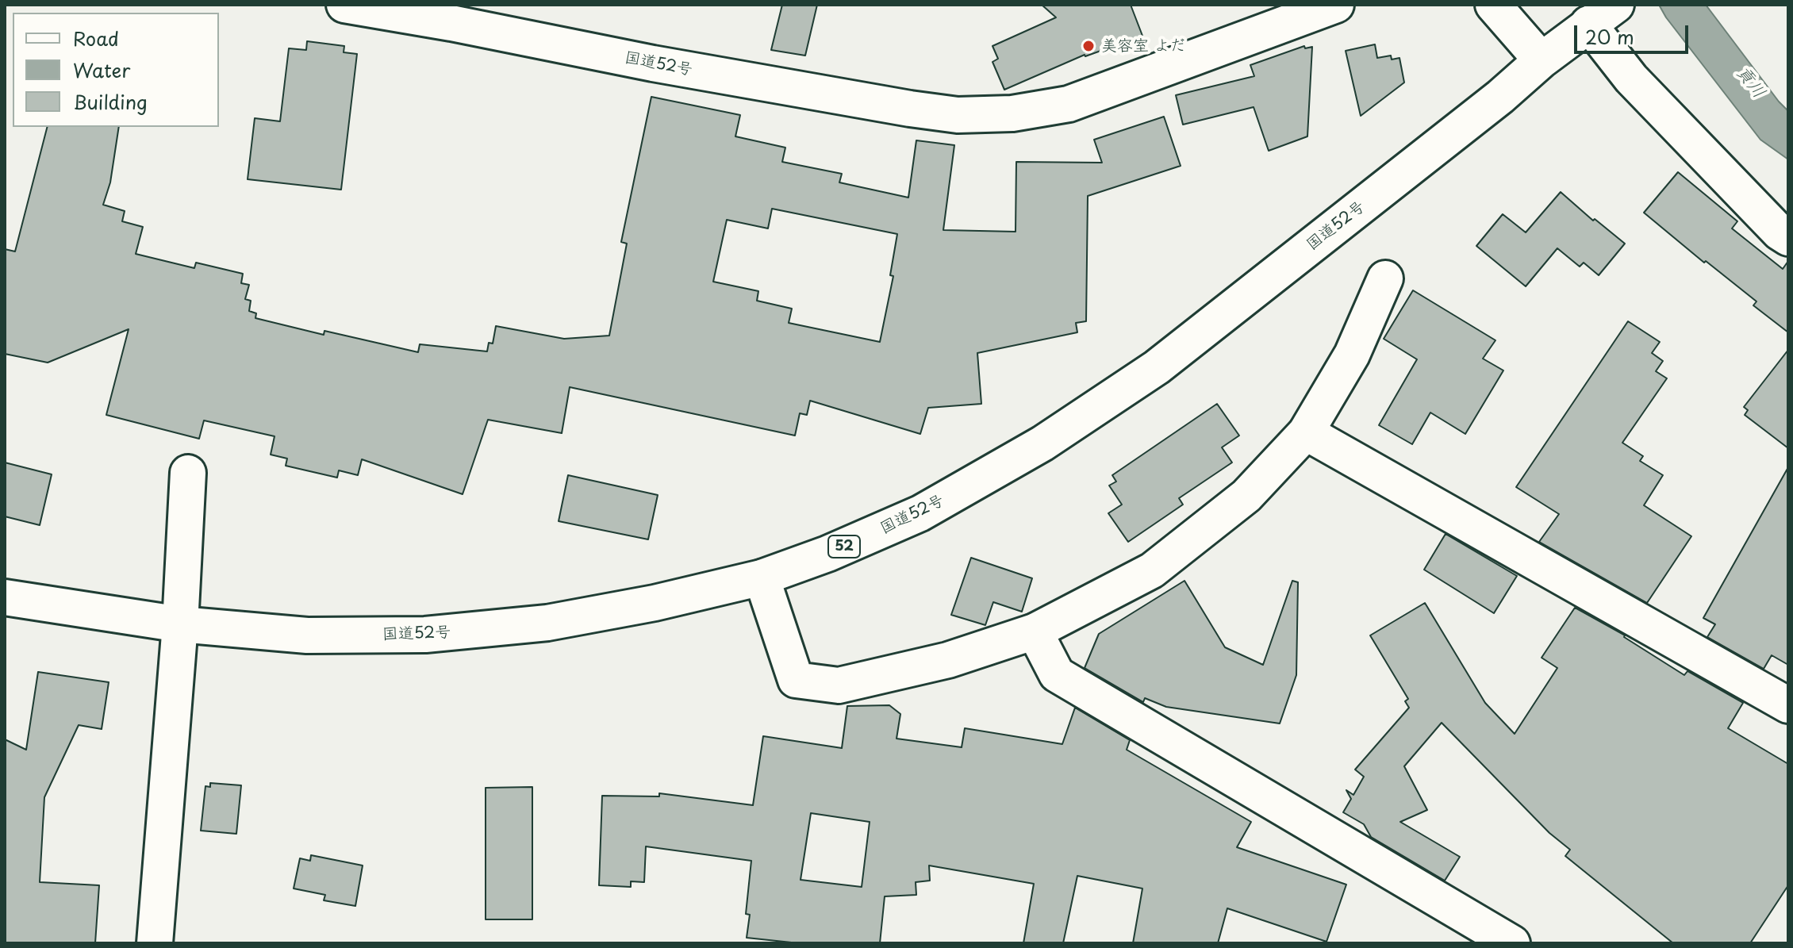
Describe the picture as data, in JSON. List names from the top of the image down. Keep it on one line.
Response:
{"streets":{"main road":["国道52号","52"]},"crossings":[["国道52号","52"]],"water":["貢川"],"places":["美容室 よだ"],"legend":["Road","Water","Building"],"scale_bar":"20 m"}
